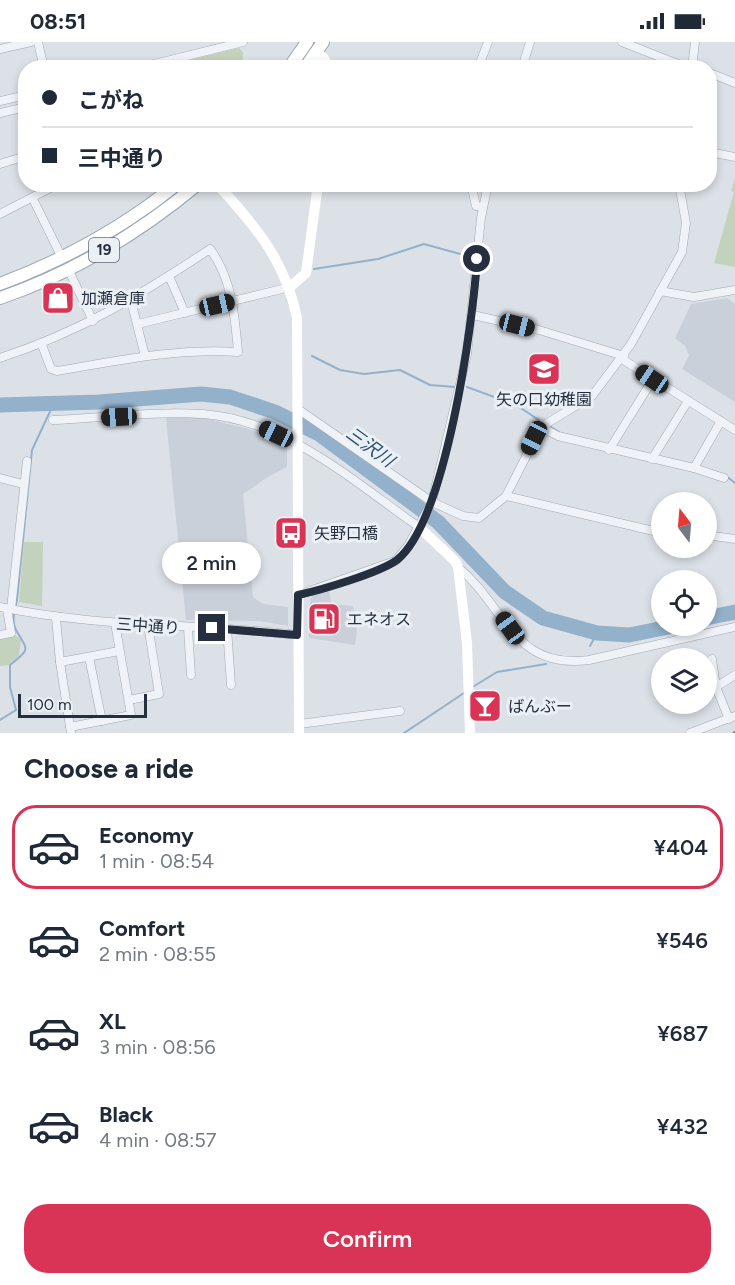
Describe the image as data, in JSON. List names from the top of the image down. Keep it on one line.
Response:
{"streets":{"main road":["19"],"street":["三中通り"]},"water":["三沢川"],"places":{"shop":["加瀬倉庫"],"school or university":["矢の口幼稚園"],"bus stop":["矢野口橋"],"fuel station":["エネオス"],"bar":["ばんぶー"]},"scale_bar":"100 m","north":"top","page":{"status":"08:51","banner":["こがね","三中通り"],"bubble":"2 min","scale":"100 m","heading":"Choose a ride","list":[{"name":"Economy","note":"1 min · 08:54","value":"¥404"},{"name":"Comfort","note":"2 min · 08:55","value":"¥546"},{"name":"XL","note":"3 min · 08:56","value":"¥687"},{"name":"Black","note":"4 min · 08:57","value":"¥432"}],"buttons":"Confirm"}}
